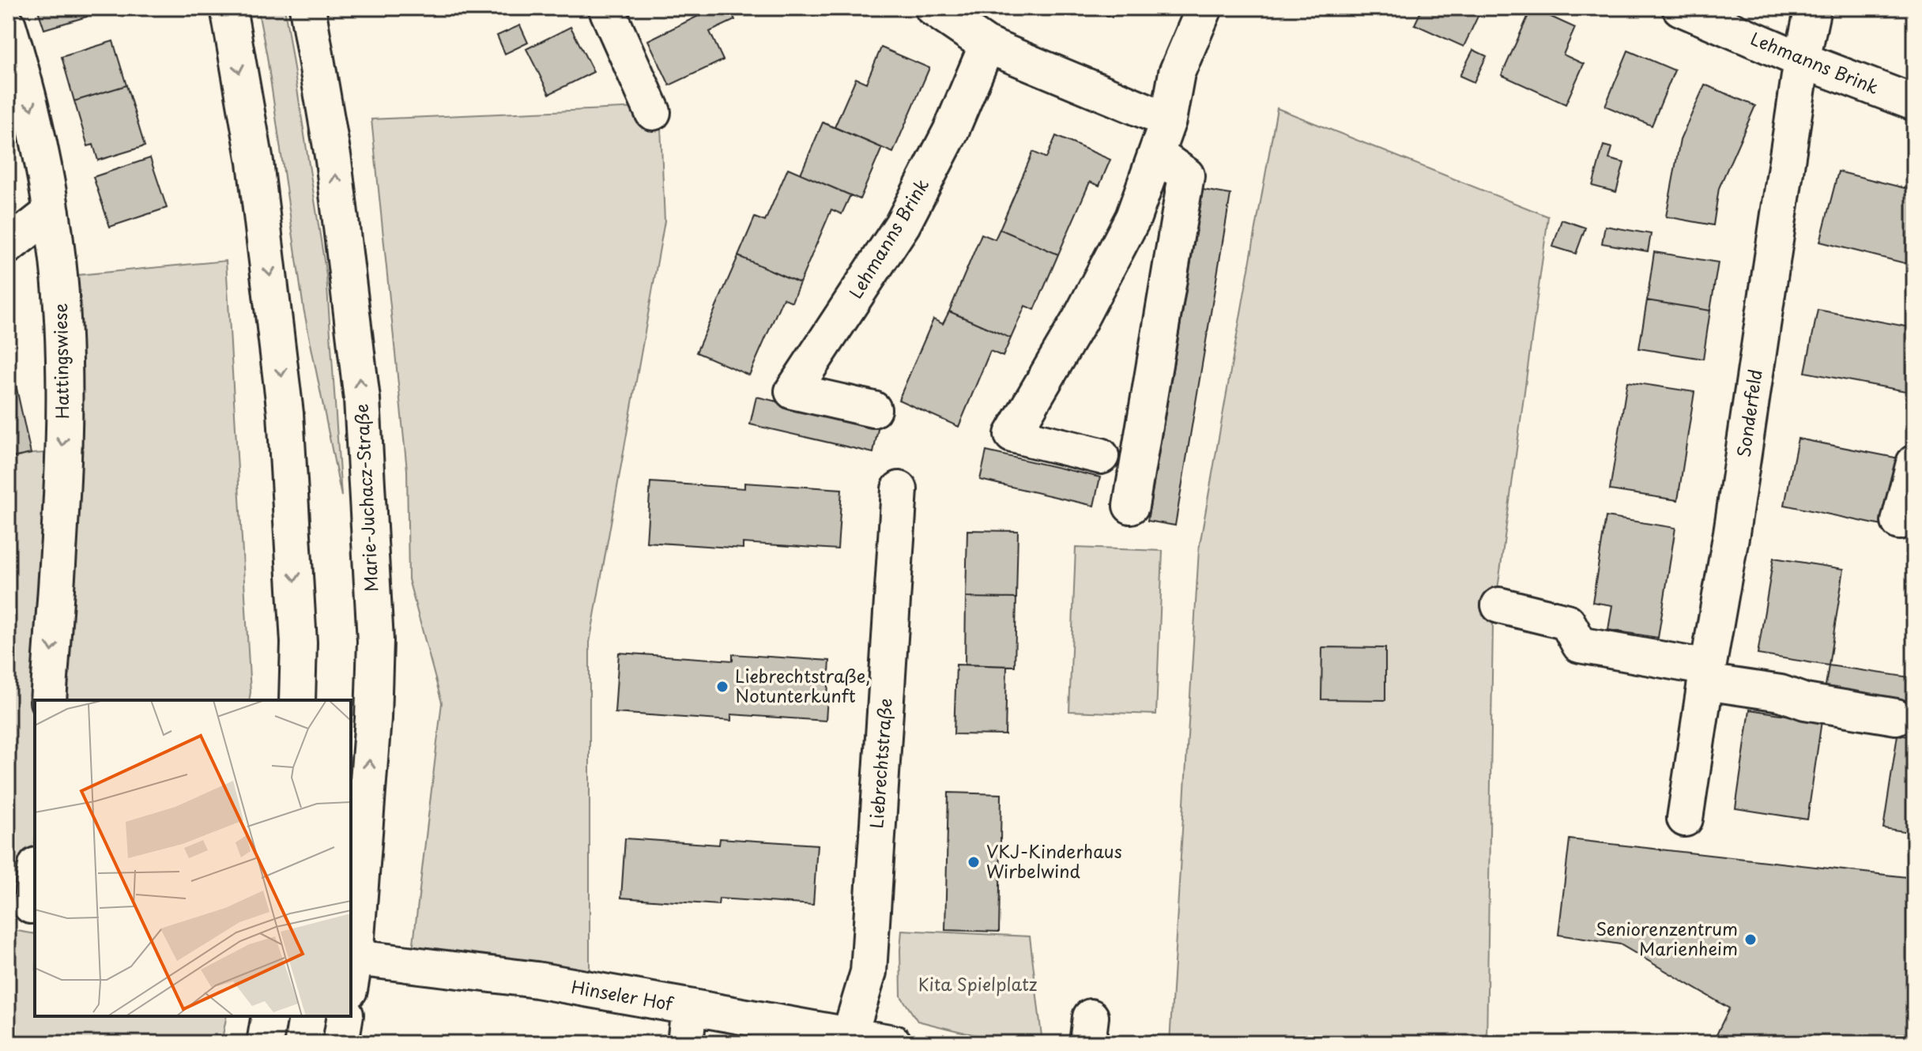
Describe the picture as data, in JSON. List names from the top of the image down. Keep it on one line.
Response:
{"streets":{"street":["Lehmanns Brink","Hattingswiese","Sonderfeld","Marie-Juchacz-Straße","Liebrechtstraße","Hinseler Hof"]},"crossings":[["Lehmanns Brink","Sonderfeld"],["Marie-Juchacz-Straße","Hinseler Hof"],["Liebrechtstraße","Hinseler Hof"]],"parks":["Kita Spielplatz"],"places":["Liebrechtstraße, Notunterkunft","VKJ-Kinderhaus Wirbelwind","Seniorenzentrum Marienheim"]}
